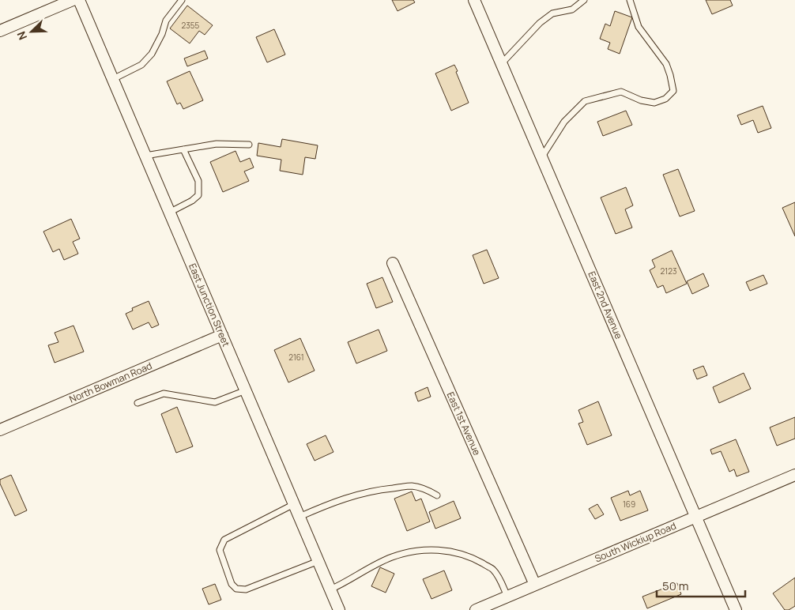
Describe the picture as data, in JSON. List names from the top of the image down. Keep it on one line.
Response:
{"streets":{"street":["East Junction Street","East 2nd Avenue","North Bowman Road","East 1st Avenue","South Wickiup Road"]},"crossings":[["East Junction Street","North Bowman Road"],["East 2nd Avenue","South Wickiup Road"],["East 1st Avenue","South Wickiup Road"]],"house_numbers":["2355","2123","2161","169"],"scale_bar":"50 m","north":"bottom left"}
